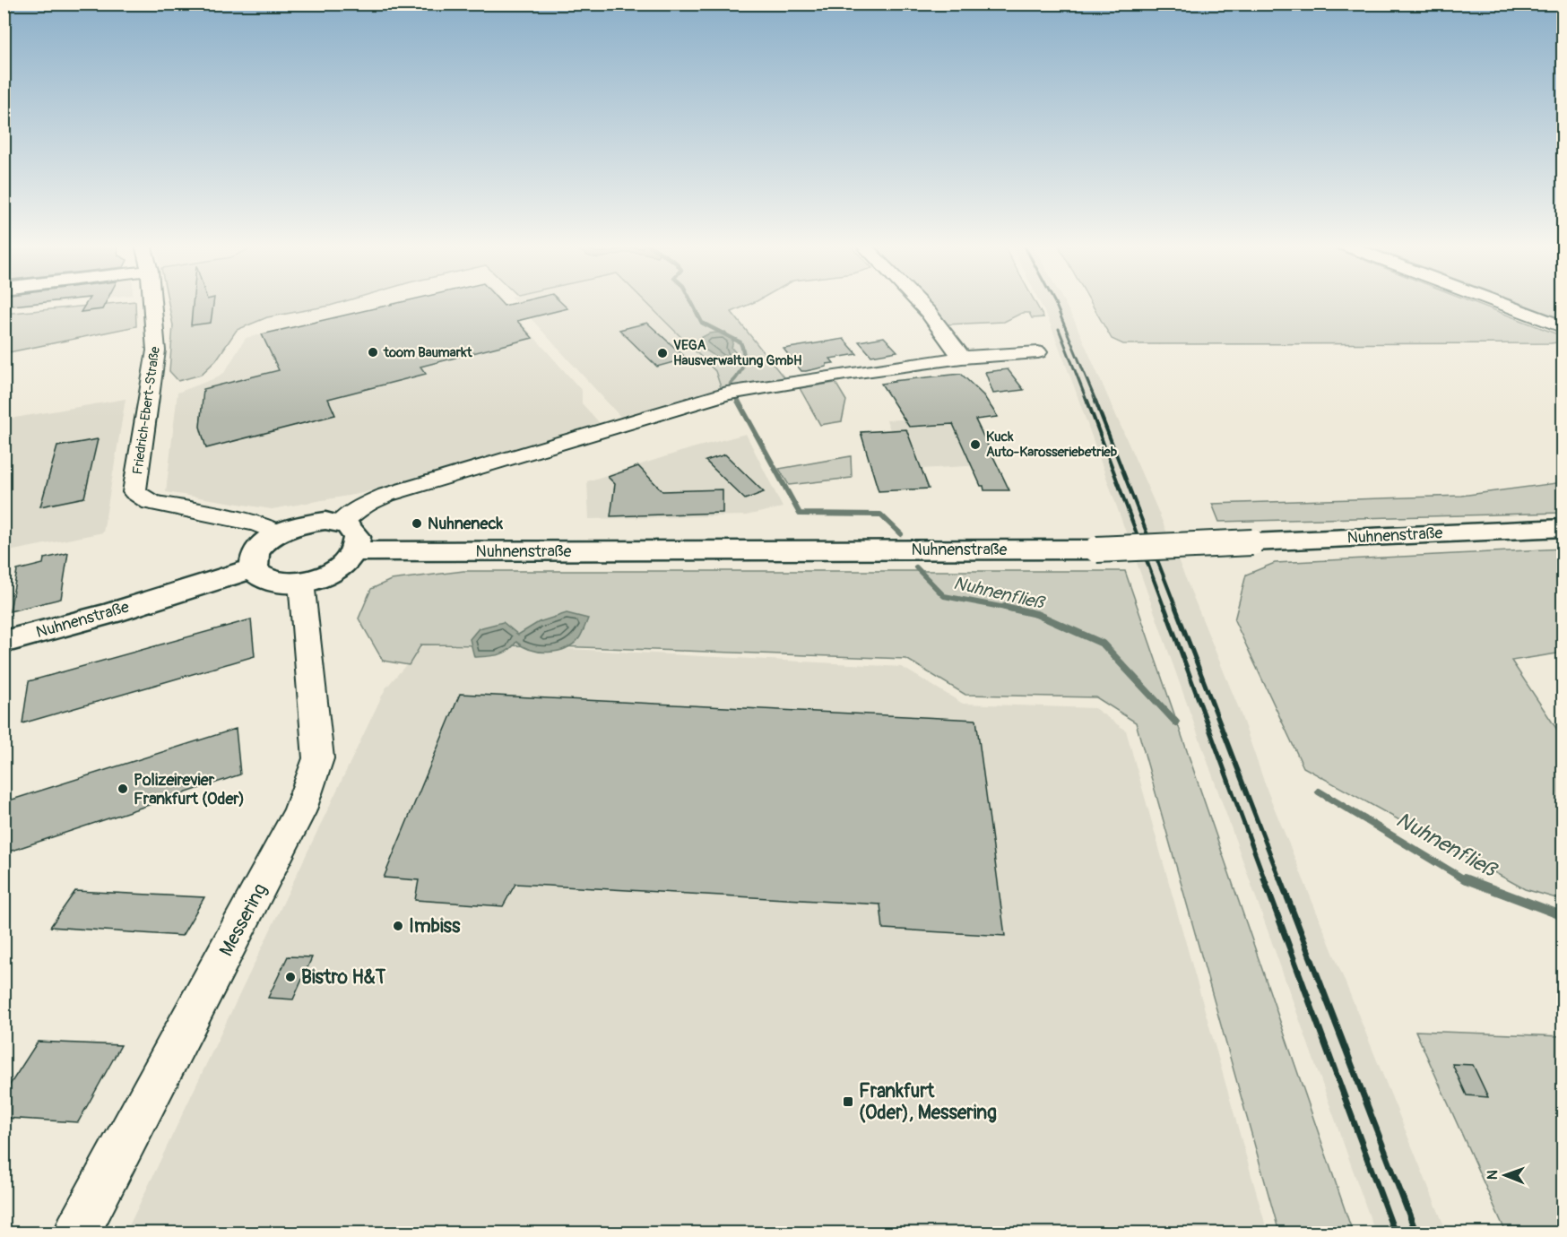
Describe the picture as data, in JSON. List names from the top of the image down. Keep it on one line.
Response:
{"streets":{"main road":["Nuhnenstraße"],"street":["Friedrich-Ebert-Straße","Messering"]},"water":["Nuhnenfließ"],"places":{"other":["toom Baumarkt","VEGA Hausverwaltung GmbH","Kuck Auto-Karosseriebetrieb","Nuhneneck","Polizeirevier Frankfurt (Oder)","Imbiss","Bistro H&T"],"transit":["Frankfurt (Oder), Messering"]},"north":"left"}
